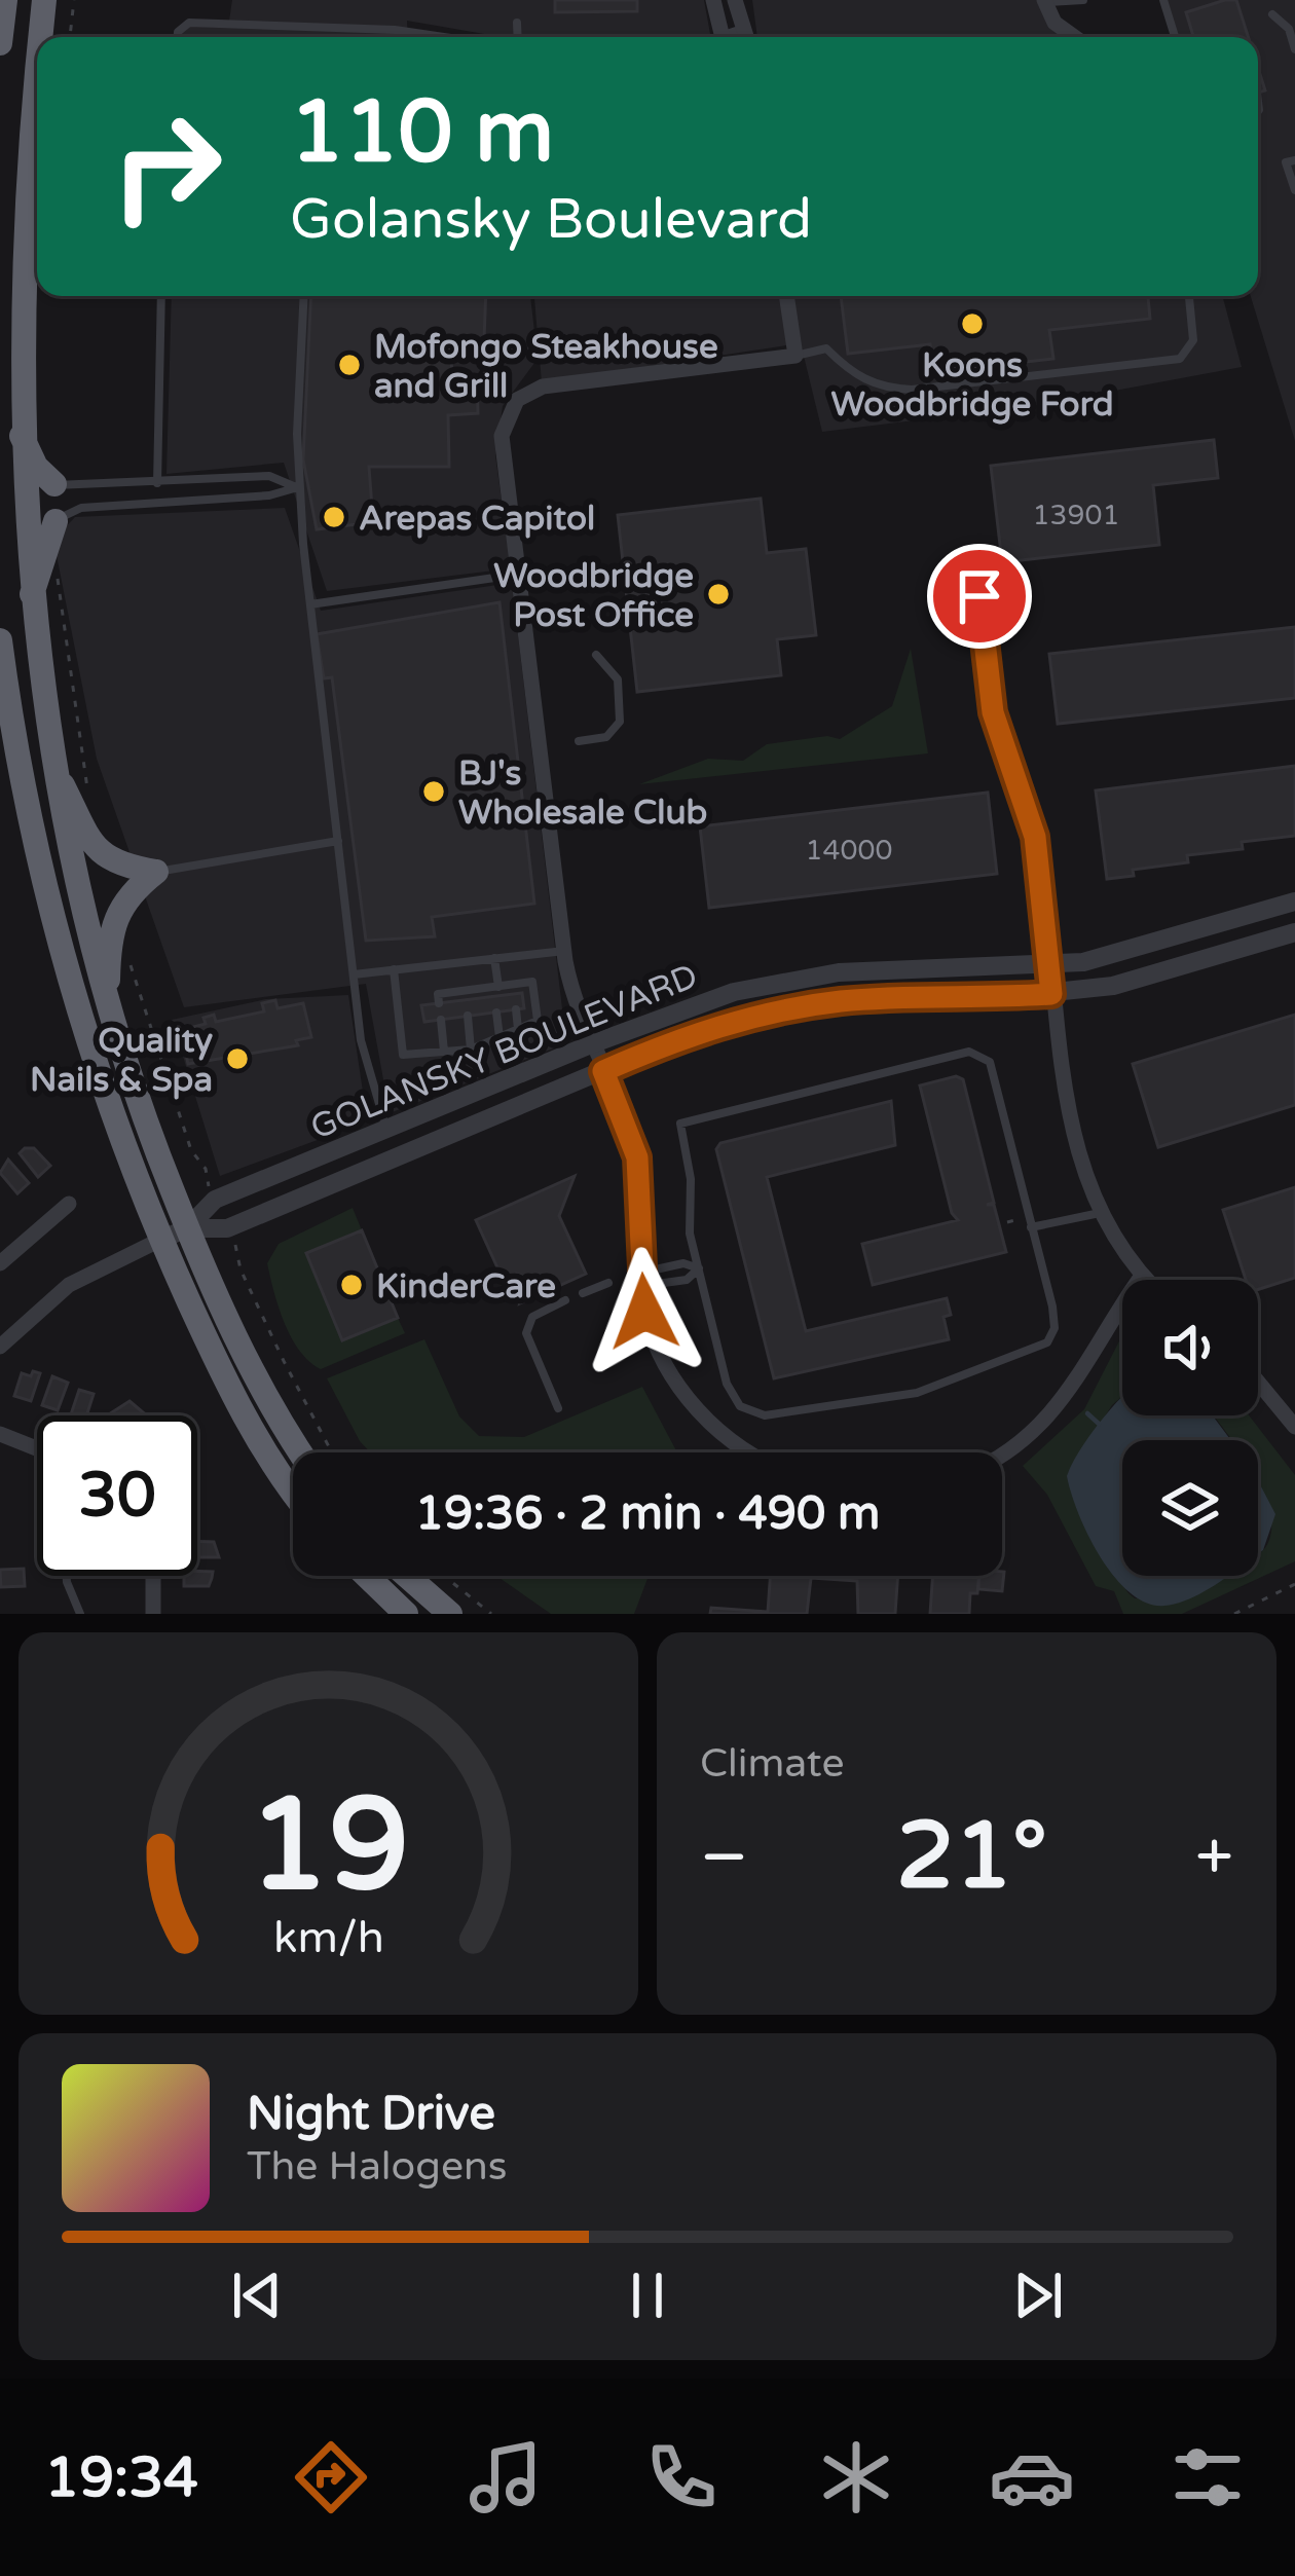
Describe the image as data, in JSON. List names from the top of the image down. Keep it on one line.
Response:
{"streets":{"street":["GOLANSKY BOULEVARD"]},"places":["Koons Woodbridge Ford","Mofongo Steakhouse and Grill","Arepas Capitol","Woodbridge Post Office","BJ's Wholesale Club","Quality Nails & Spa","KinderCare"],"house_numbers":["13901","14000"],"page":{"turn":["110 m","Golansky Boulevard"],"limit":"30","trip":"19:36 · 2 min · 490 m","tile":"Climate","heat":["−","21°","+"],"song":["Night Drive","The Halogens"],"tabs":"19:34","gauge":["19","km/h"]}}
